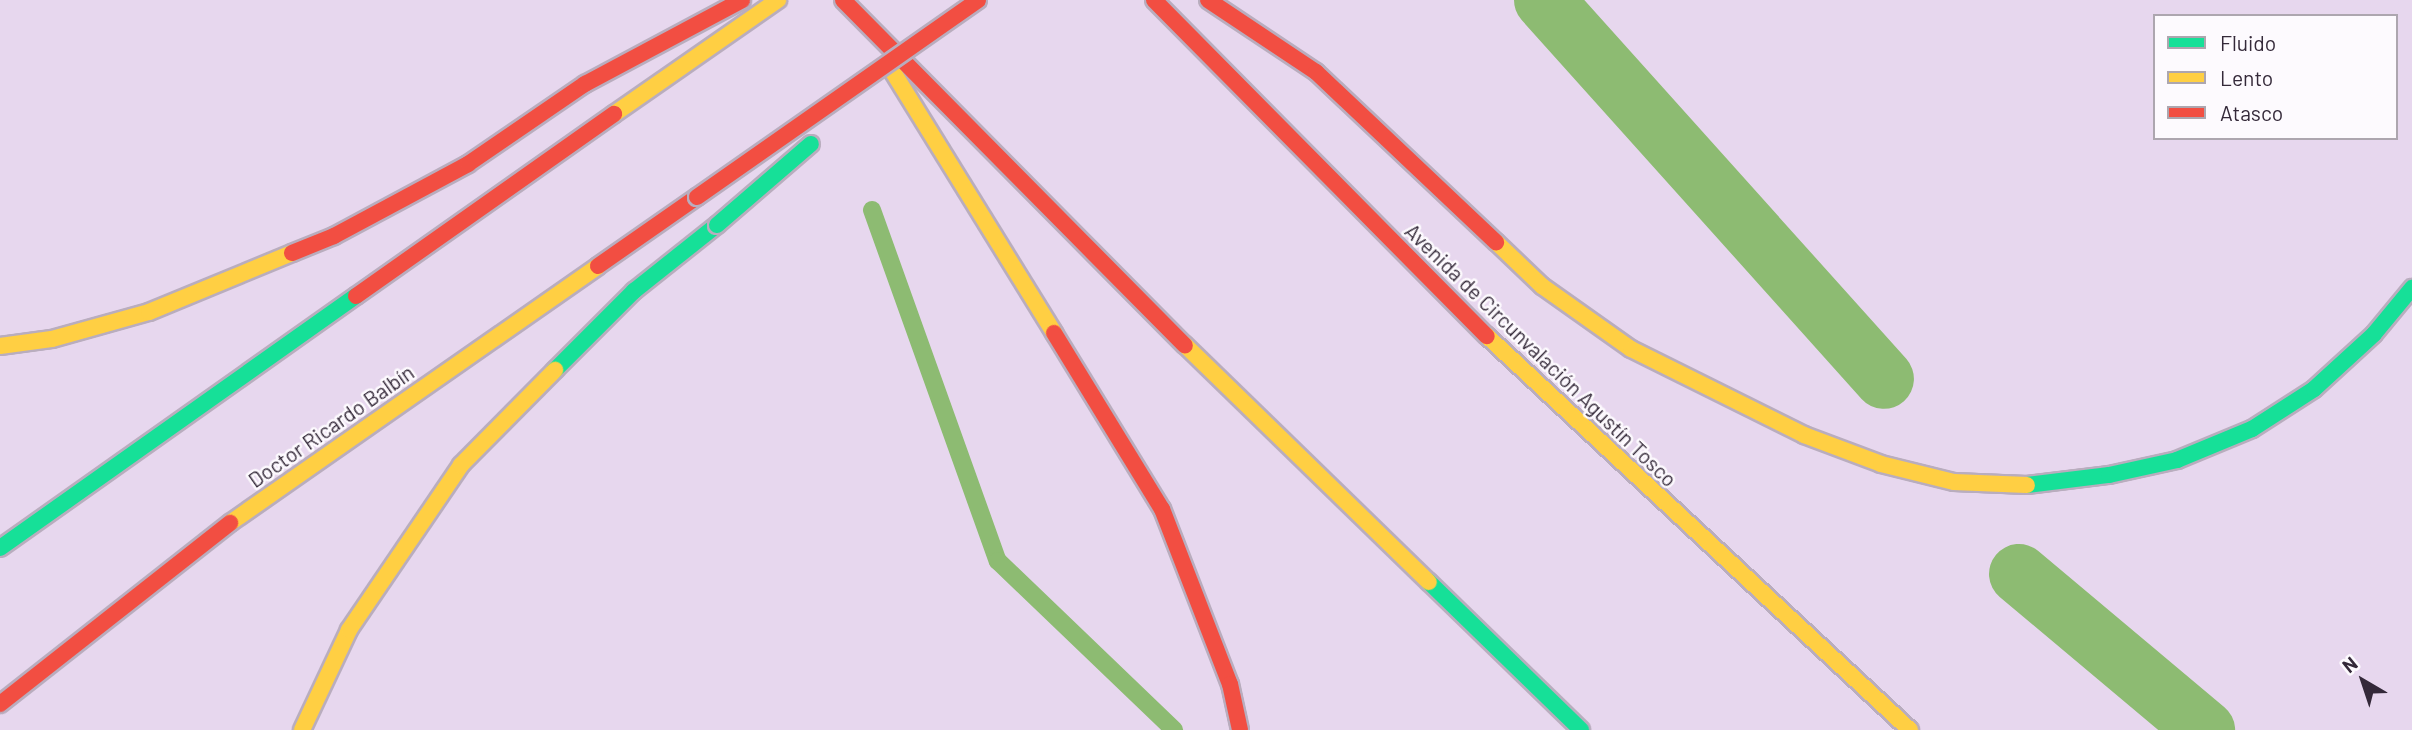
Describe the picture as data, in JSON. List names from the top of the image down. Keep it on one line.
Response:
{"streets":{"main road":["Avenida de Circunvalación Agustín Tosco","Doctor Ricardo Balbín"]},"legend":["Fluido","Lento","Atasco"],"north":"top left"}
